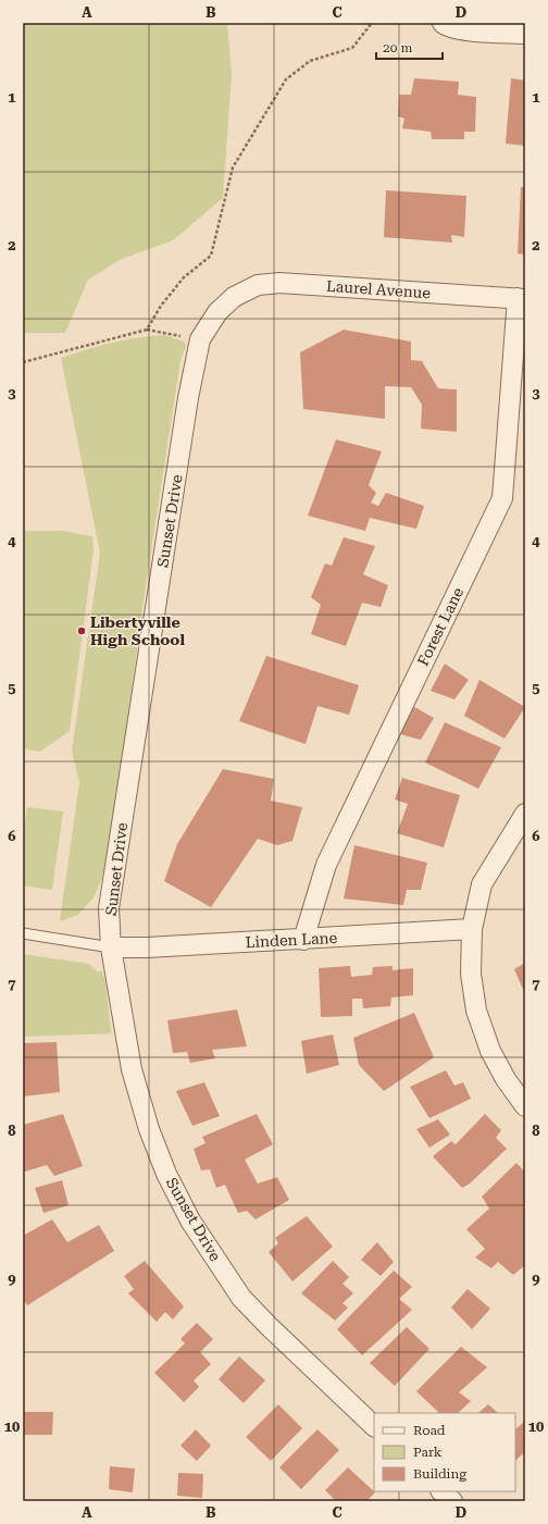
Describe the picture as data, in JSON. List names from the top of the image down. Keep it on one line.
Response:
{"streets":{"street":["Laurel Avenue","Sunset Drive","Forest Lane","Linden Lane"]},"crossings":[["Laurel Avenue","Sunset Drive"],["Laurel Avenue","Forest Lane"],["Sunset Drive","Linden Lane"],["Forest Lane","Linden Lane"]],"places":["Libertyville High School"],"legend":["Road","Park","Building"],"scale_bar":"20 m","grid":{"columns":["A","B","C","D"],"rows":["1","2","3","4","5","6","7","8","9","10"]}}
